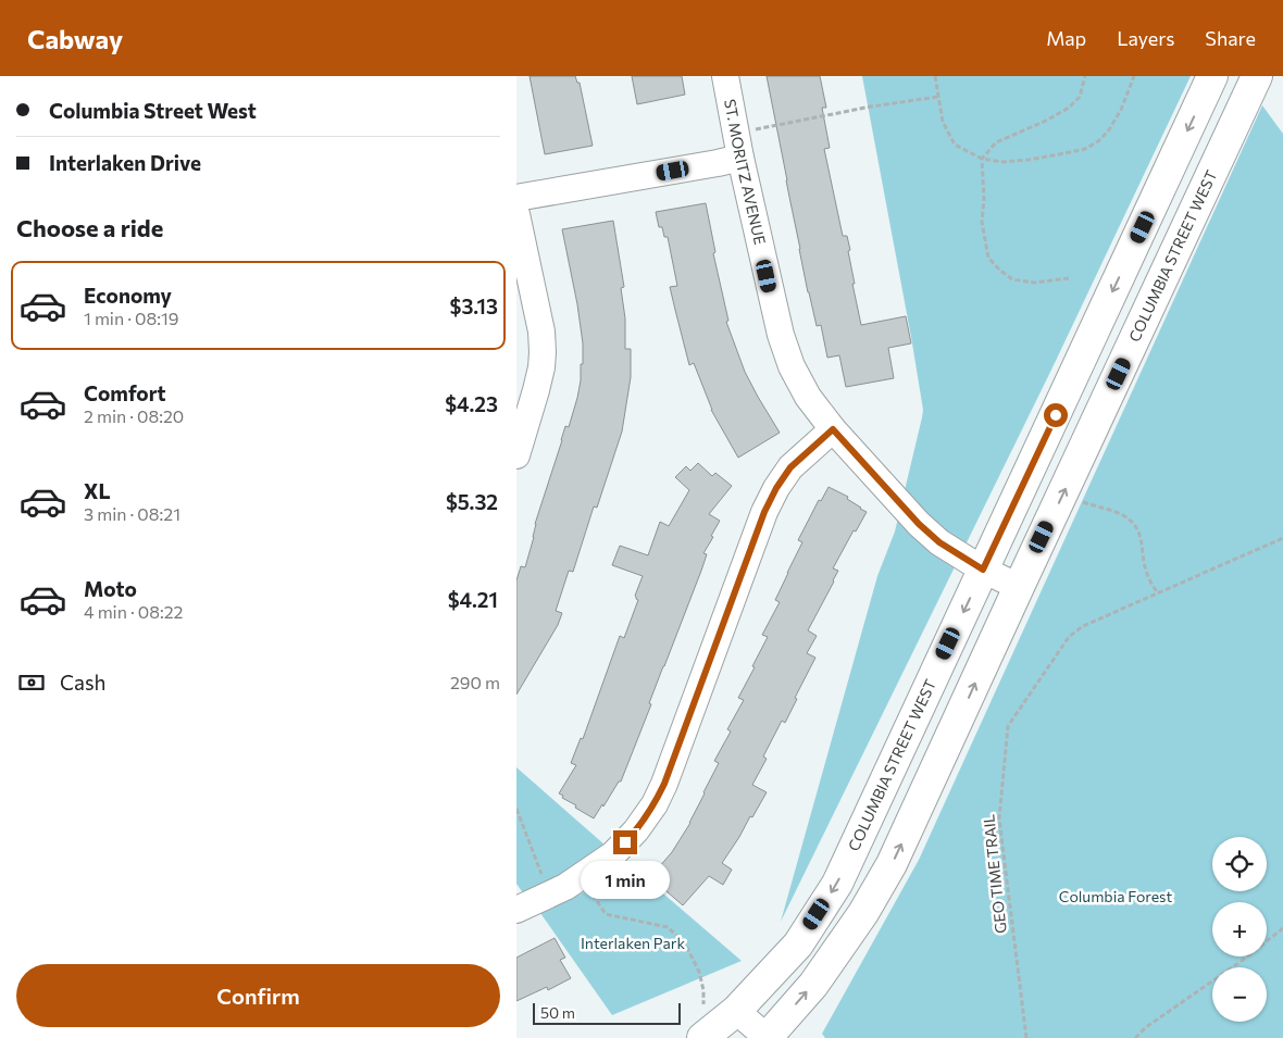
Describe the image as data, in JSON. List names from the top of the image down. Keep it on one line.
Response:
{"streets":{"main road":["COLUMBIA STREET WEST"],"street":["ST. MORITZ AVENUE"],"path":["GEO TIME TRAIL"]},"crossings":[["ST. MORITZ AVENUE","COLUMBIA STREET WEST"]],"parks":["Columbia Forest","Interlaken Park"],"scale_bar":"50 m","page":{"header":"Cabway","nav":["Map","Layers","Share"],"banner":["Columbia Street West","Interlaken Drive"],"heading":"Choose a ride","list":[{"name":"Economy","note":"1 min · 08:19","value":"$3.13"},{"name":"Comfort","note":"2 min · 08:20","value":"$4.23"},{"name":"XL","note":"3 min · 08:21","value":"$5.32"},{"name":"Moto","note":"4 min · 08:22","value":"$4.21"}],"pay":["Cash","290 m"],"map_buttons":["+","−"],"bubble":"1 min","buttons":"Confirm","scale":"50 m"}}
